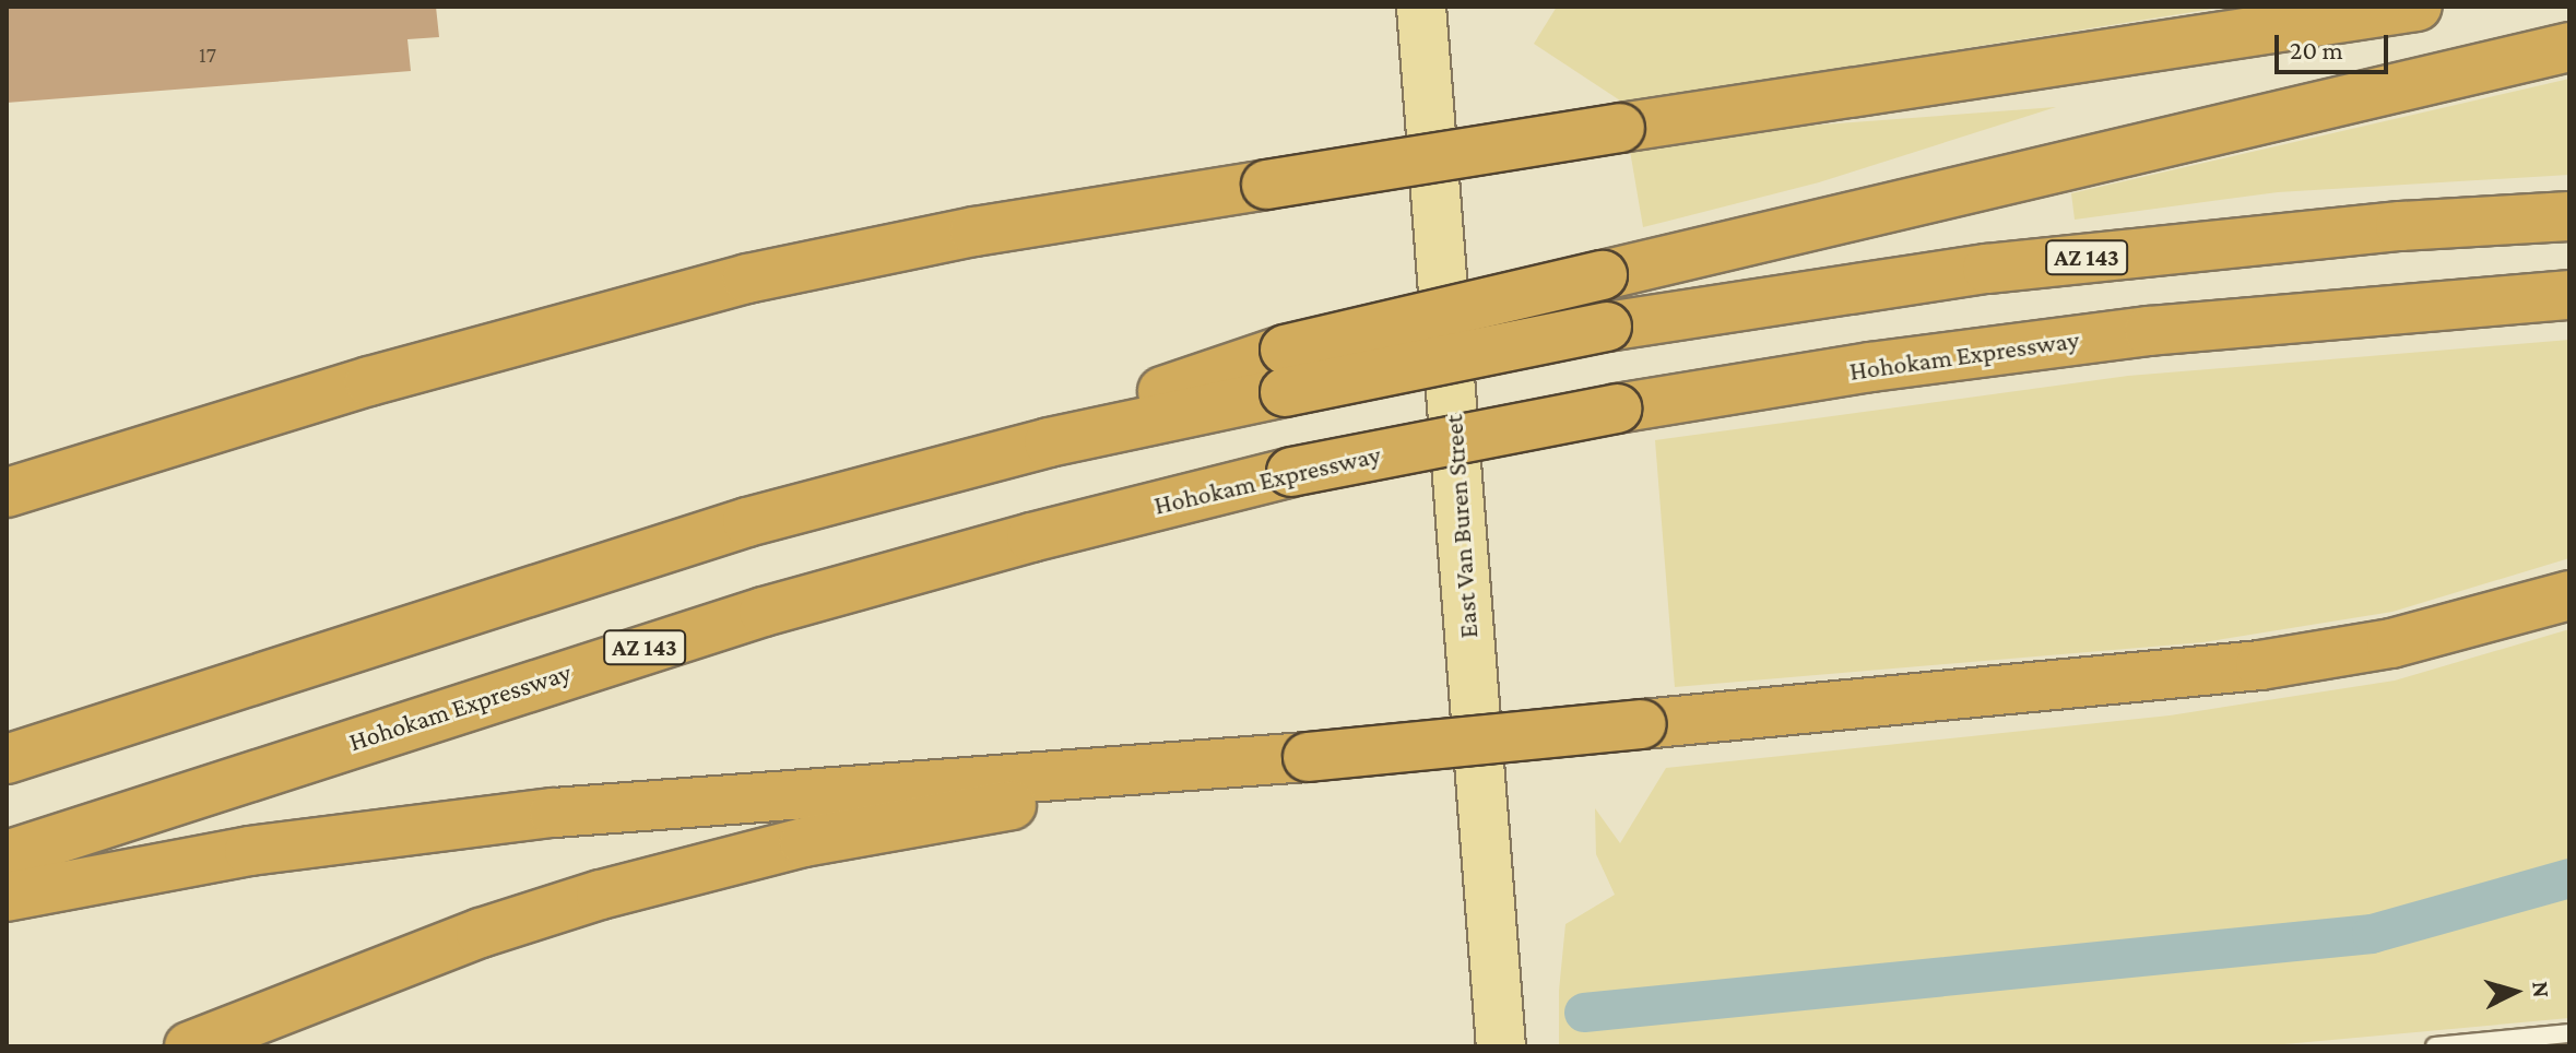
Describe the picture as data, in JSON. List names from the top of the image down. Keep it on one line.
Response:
{"streets":{"highway":["AZ 143","Hohokam Expressway"],"main road":["East Van Buren Street"]},"house_numbers":["17"],"scale_bar":"20 m","north":"right"}
